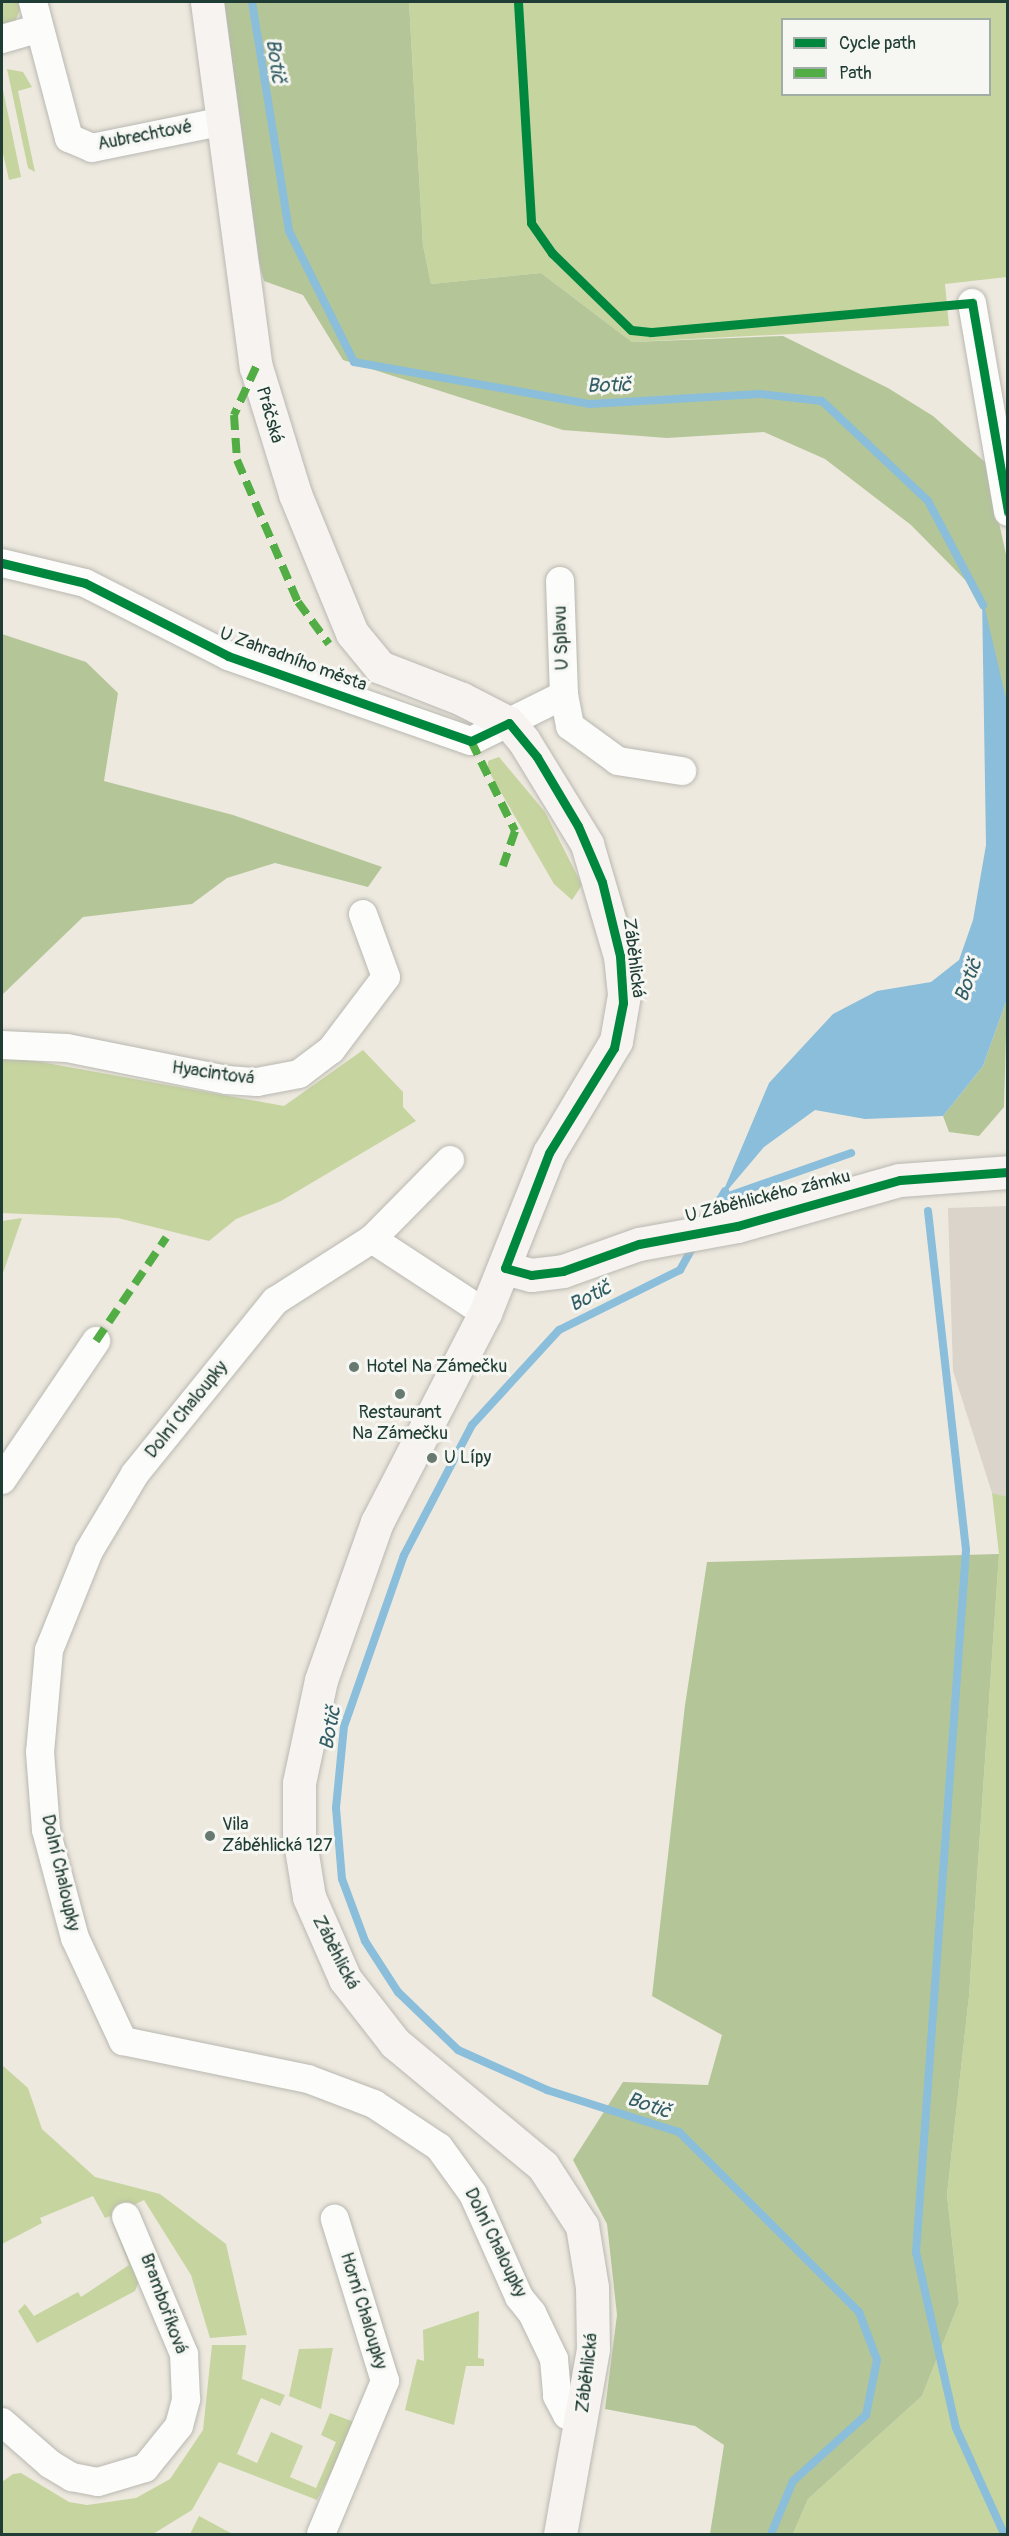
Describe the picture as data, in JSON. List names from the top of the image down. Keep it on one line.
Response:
{"streets":{"street":["Aubrechtové","Práčská","U Splavu","U Zahradního města","Záběhlická","Hyacintová","U Záběhlického zámku","Dolní Chaloupky","Bramboříková","Horní Chaloupky"]},"crossings":[["Aubrechtové","Práčská"],["Práčská","U Splavu"],["Práčská","U Zahradního města"],["Práčská","Záběhlická"],["U Splavu","U Zahradního města"],["U Splavu","Záběhlická"],["U Zahradního města","Záběhlická"],["Záběhlická","U Záběhlického zámku"],["Záběhlická","Dolní Chaloupky"]],"water":["Botič"],"places":["Hotel Na Zámečku","Restaurant Na Zámečku","U Lípy","Vila Záběhlická 127"],"legend":["Cycle path","Path"]}
